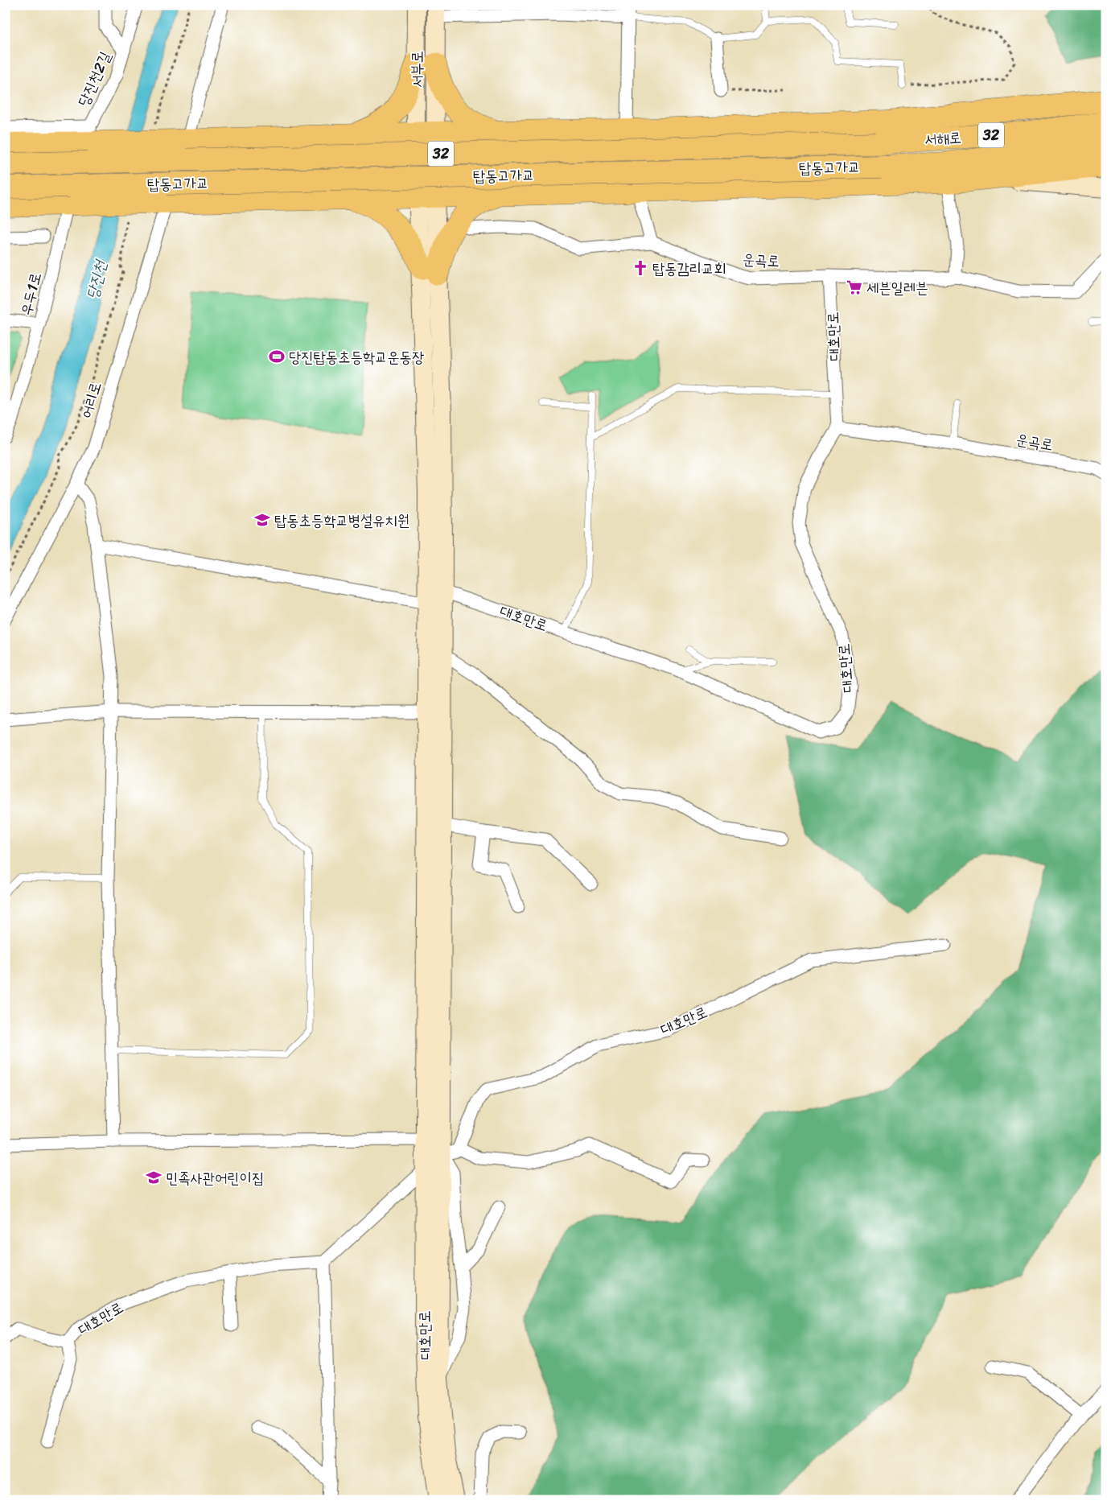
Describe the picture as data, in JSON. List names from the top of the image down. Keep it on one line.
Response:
{"streets":{"highway":["32","서해로","탑동고가교"],"main road":["서부로","대호만로"],"street":["당진천2길","운곡로","우두1로","어리로"]},"crossings":[["서해로","탑동고가교"],["운곡로","대호만로"]],"water":["당진천"],"places":{"church":["탑동감리교회"],"supermarket":["세븐일레븐"],"sports":["당진탑동초등학교운동장"],"school or university":["탑동초등학교병설유치원","민족사관어린이집"]}}
